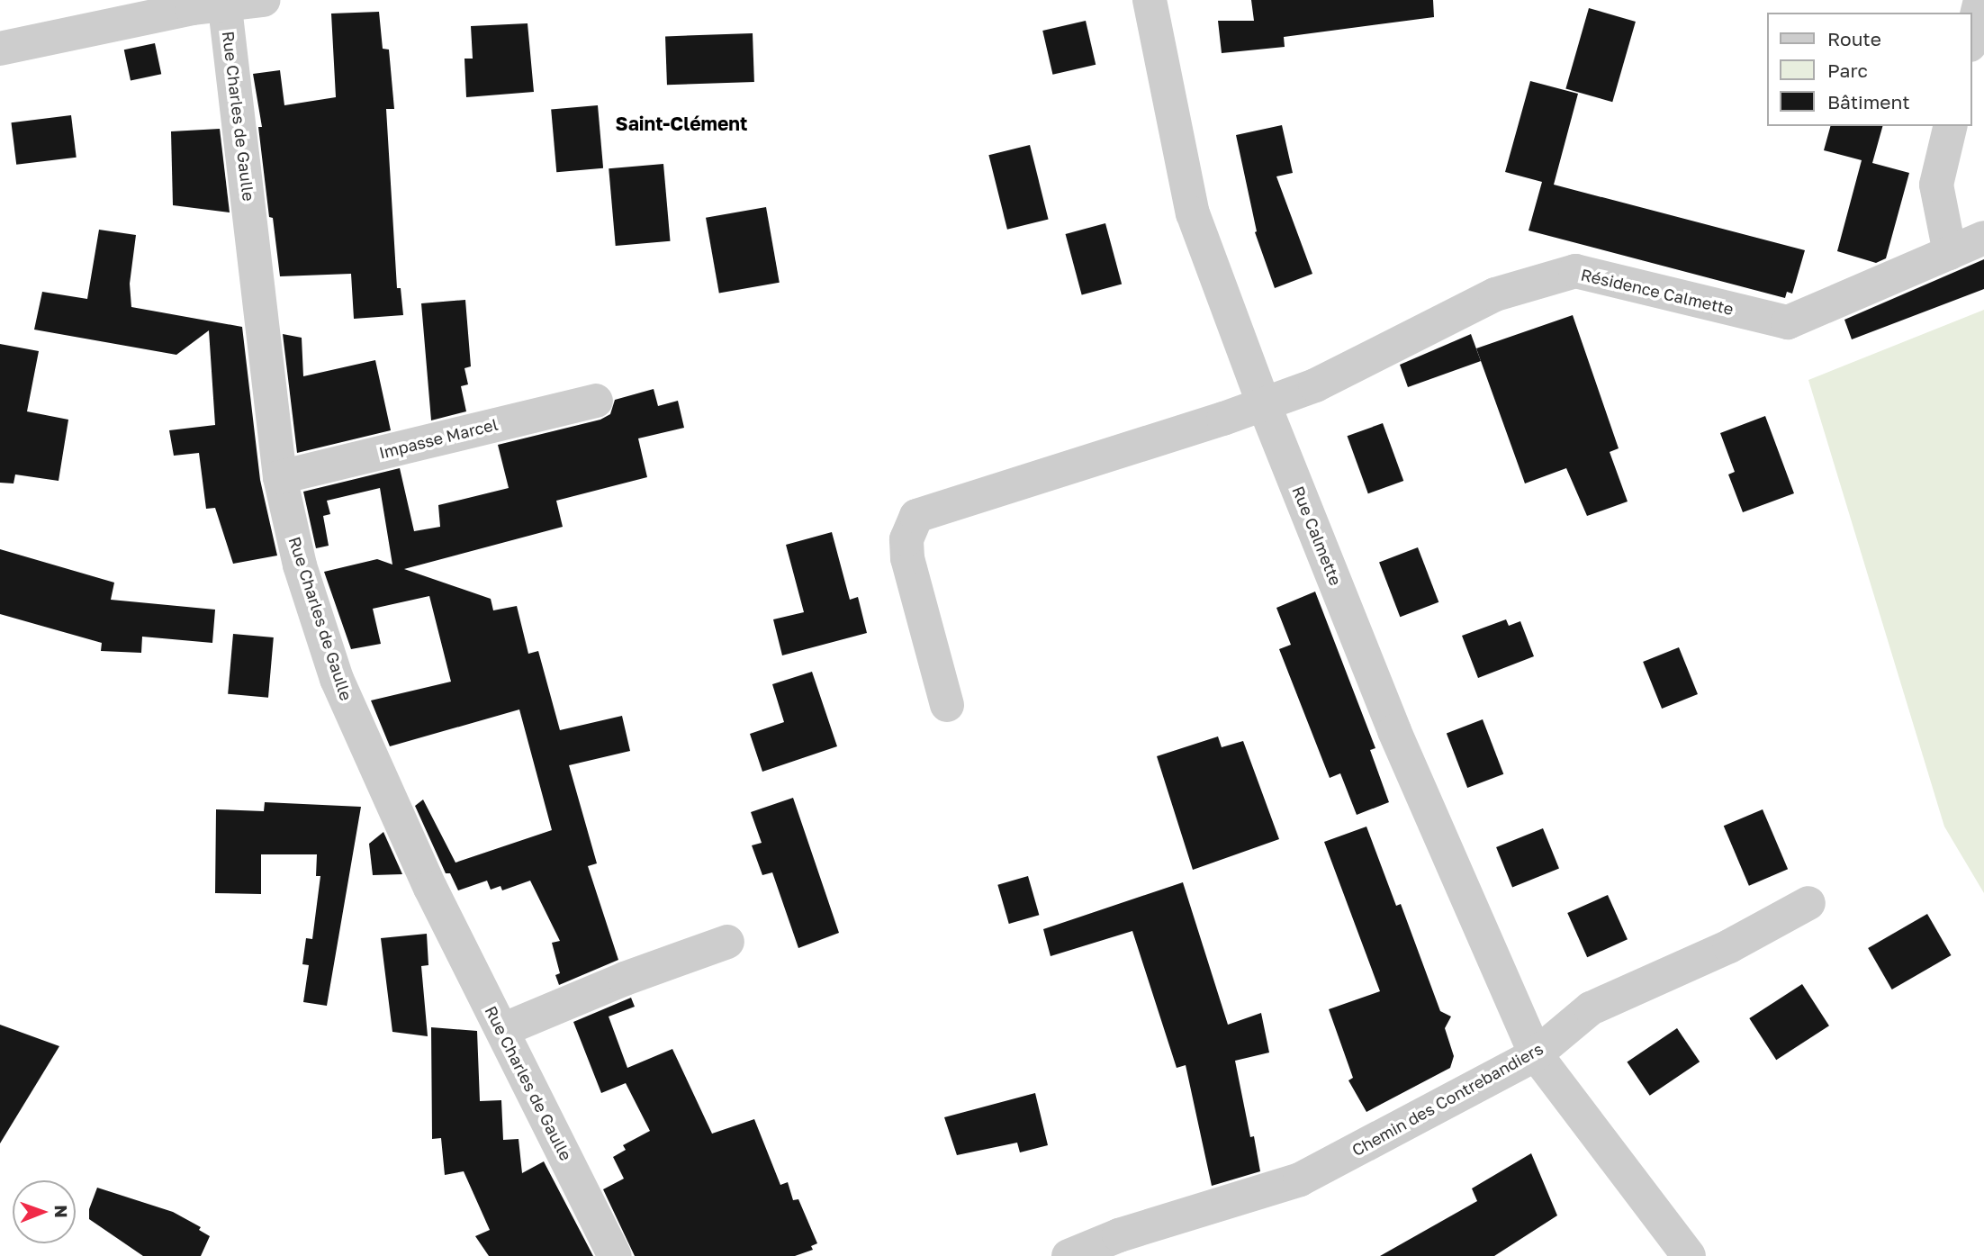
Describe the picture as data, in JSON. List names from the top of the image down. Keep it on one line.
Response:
{"streets":{"street":["Rue Charles de Gaulle","Résidence Calmette","Impasse Marcel","Rue Calmette","Chemin des Contrebandiers"]},"crossings":[["Rue Charles de Gaulle","Impasse Marcel"],["Résidence Calmette","Rue Calmette"],["Rue Calmette","Chemin des Contrebandiers"]],"districts":["Saint-Clément"],"legend":["Route","Parc","Bâtiment"],"north":"right"}
